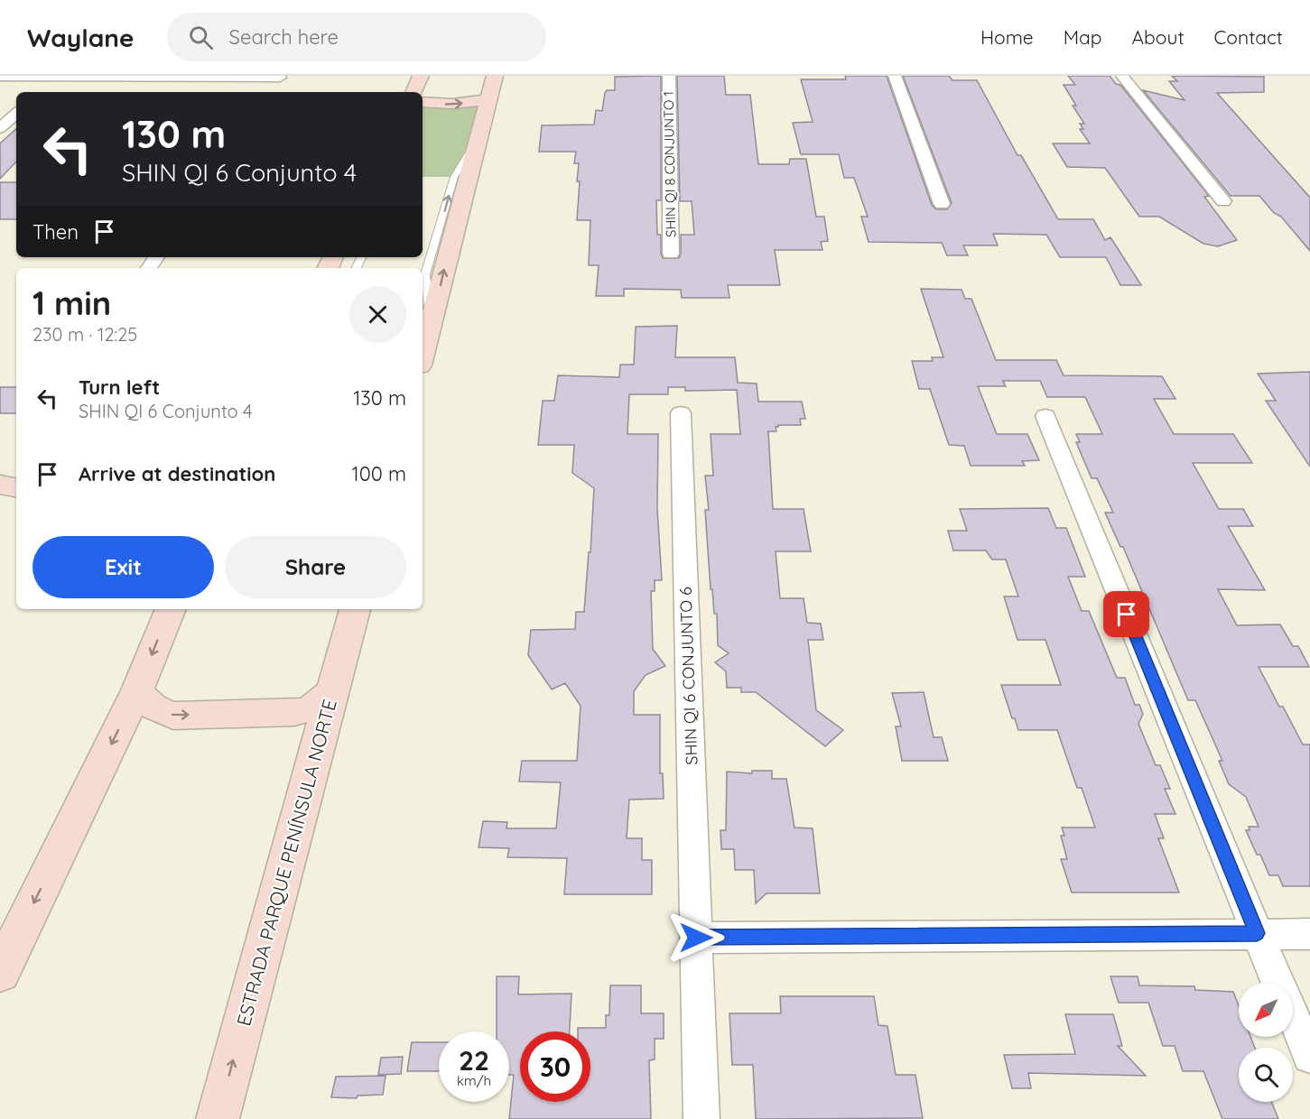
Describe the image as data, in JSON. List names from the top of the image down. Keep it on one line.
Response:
{"streets":{"main road":["ESTRADA PARQUE PENÍNSULA NORTE"],"street":["SHIN QI 8 CONJUNTO 1","SHIN QI 6 CONJUNTO 6"]},"north":"bottom left","page":{"header":"Waylane","search":"Search here","nav":["Home","Map","About","Contact"],"turn":["130 m","SHIN QI 6 Conjunto 4"],"then":"Then","heading":["1 min","230 m · 12:25"],"list":[{"name":"Turn left","note":"SHIN QI 6 Conjunto 4","value":"130 m"},{"name":"Arrive at destination","value":"100 m"}],"buttons":["Exit","Share"],"speed":"22 km/h","limit":"30"}}
